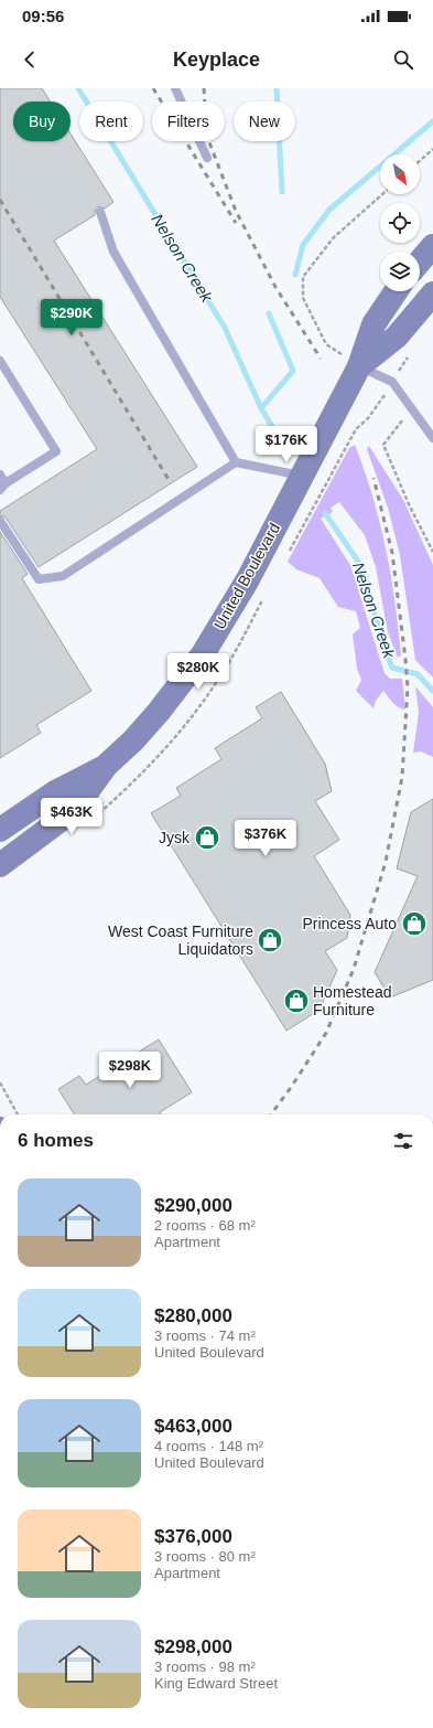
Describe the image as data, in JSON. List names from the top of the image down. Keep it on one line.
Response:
{"streets":{"street":["United Boulevard"]},"water":["Nelson Creek"],"places":{"shop":["Jysk","Princess Auto","West Coast Furniture Liquidators","Homestead Furniture"]},"north":"bottom right","page":{"status":"09:56","header":"Keyplace","chip":["Buy","Rent","Filters","New"],"price":["$290K","$176K","$280K","$463K","$376K","$298K"],"heading":"6 homes","list":[{"name":"$290,000","note":"2 rooms · 68 m² · Apartment"},{"name":"$280,000","note":"3 rooms · 74 m² · United Boulevard"},{"name":"$463,000","note":"4 rooms · 148 m² · United Boulevard"},{"name":"$376,000","note":"3 rooms · 80 m² · Apartment"},{"name":"$298,000","note":"3 rooms · 98 m² · King Edward Street"}]}}
